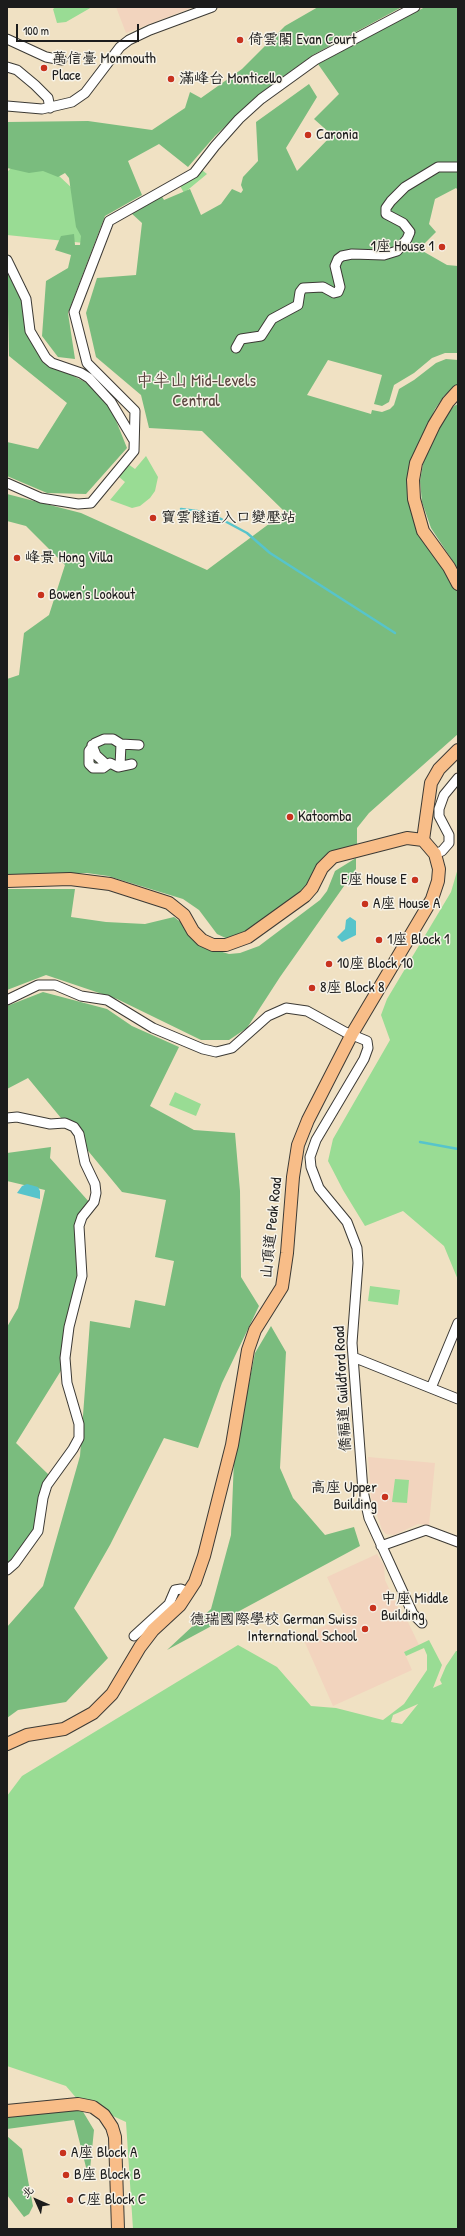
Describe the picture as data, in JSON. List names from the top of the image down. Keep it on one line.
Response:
{"streets":{"main road":["山頂道 Peak Road"],"street":["僑福道 Guildford Road"]},"crossings":[["山頂道 Peak Road","僑福道 Guildford Road"]],"districts":["中半山 Mid-Levels Central"],"places":["倚雲閣 Evan Court","萬信臺 Monmouth Place","滿峰台 Monticello","Caronia","1座 House 1","寶雲隧道入口變壓站","峰景 Hong Villa","Bowen's Lookout","Katoomba","E座 House E","A座 House A","1座 Block 1","10座 Block 10","8座 Block 8","高座 Upper Building","中座 Middle Building","德瑞國際學校 German Swiss International School","A座 Block A","B座 Block B","C座 Block C"],"scale_bar":"100 m","north":"top left"}
